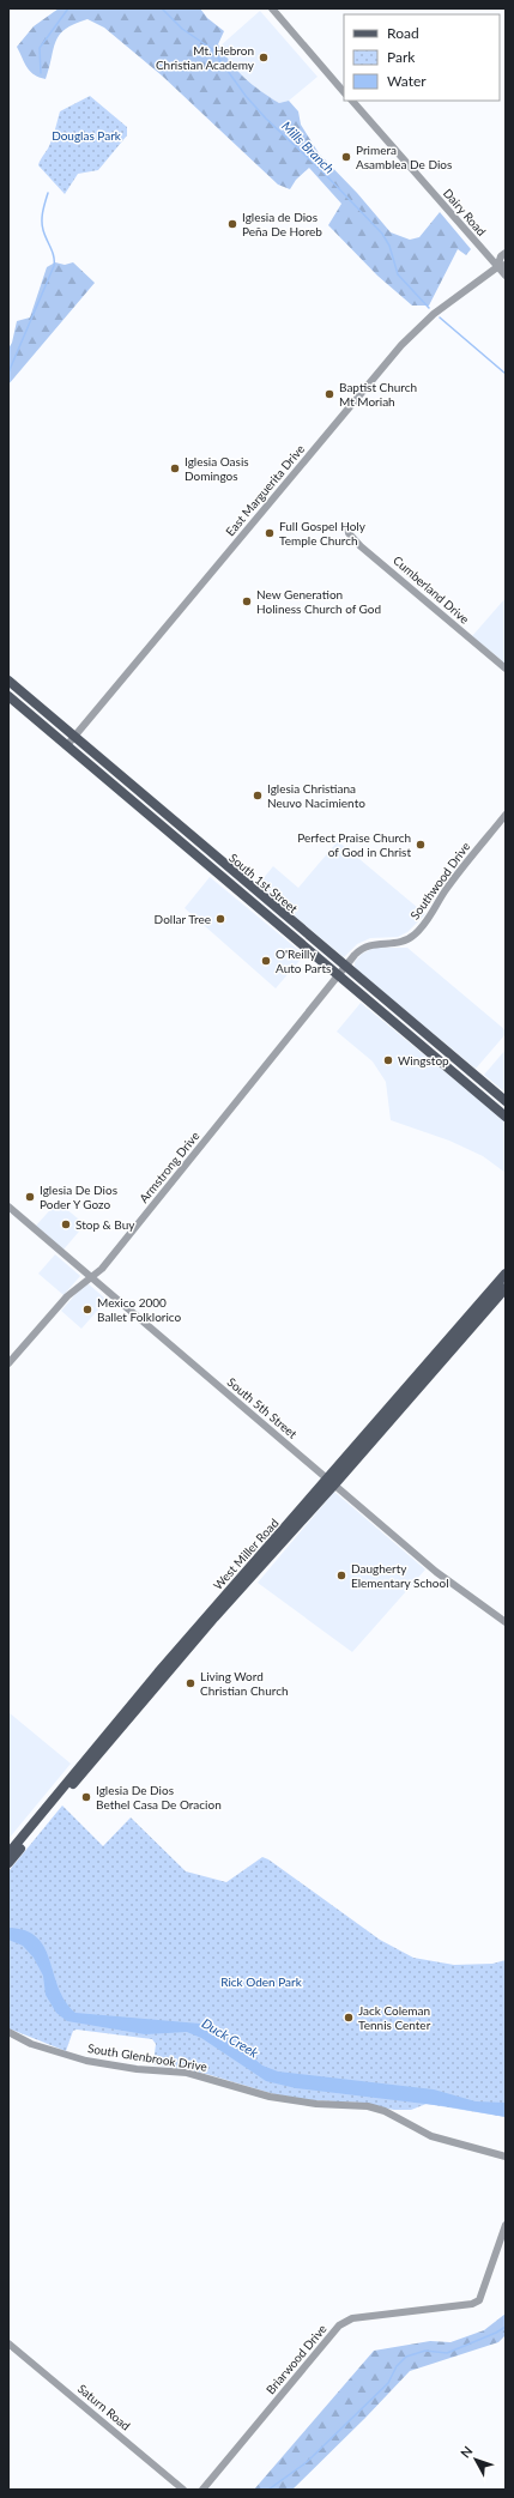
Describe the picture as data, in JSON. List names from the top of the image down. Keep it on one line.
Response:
{"streets":{"main road":["South 1st Street","West Miller Road"],"street":["Dairy Road","East Marguerita Drive","Cumberland Drive","Southwood Drive","Armstrong Drive","South 5th Street","South Glenbrook Drive","Briarwood Drive","Saturn Road"]},"crossings":[["Dairy Road","East Marguerita Drive"],["East Marguerita Drive","South 1st Street"],["Southwood Drive","South 1st Street"],["Southwood Drive","Armstrong Drive"],["South 1st Street","Armstrong Drive"],["Armstrong Drive","South 5th Street"],["South 5th Street","West Miller Road"]],"water":["Mills Branch","Duck Creek"],"parks":["Douglas Park","Rick Oden Park"],"places":["Mt. Hebron Christian Academy","Primera Asamblea De Dios","Iglesia de Dios Peña De Horeb","Baptist Church Mt Moriah","Iglesia Oasis Domingos","Full Gospel Holy Temple Church","New Generation Holiness Church of God","Iglesia Christiana Neuvo Nacimiento","Perfect Praise Church of God in Christ","Dollar Tree","O'Reilly Auto Parts","Wingstop","Iglesia De Dios Poder Y Gozo","Stop & Buy","Mexico 2000 Ballet Folklorico","Daugherty Elementary School","Living Word Christian Church","Iglesia De Dios Bethel Casa De Oracion","Jack Coleman Tennis Center"],"legend":["Road","Park","Water"],"north":"top left"}
